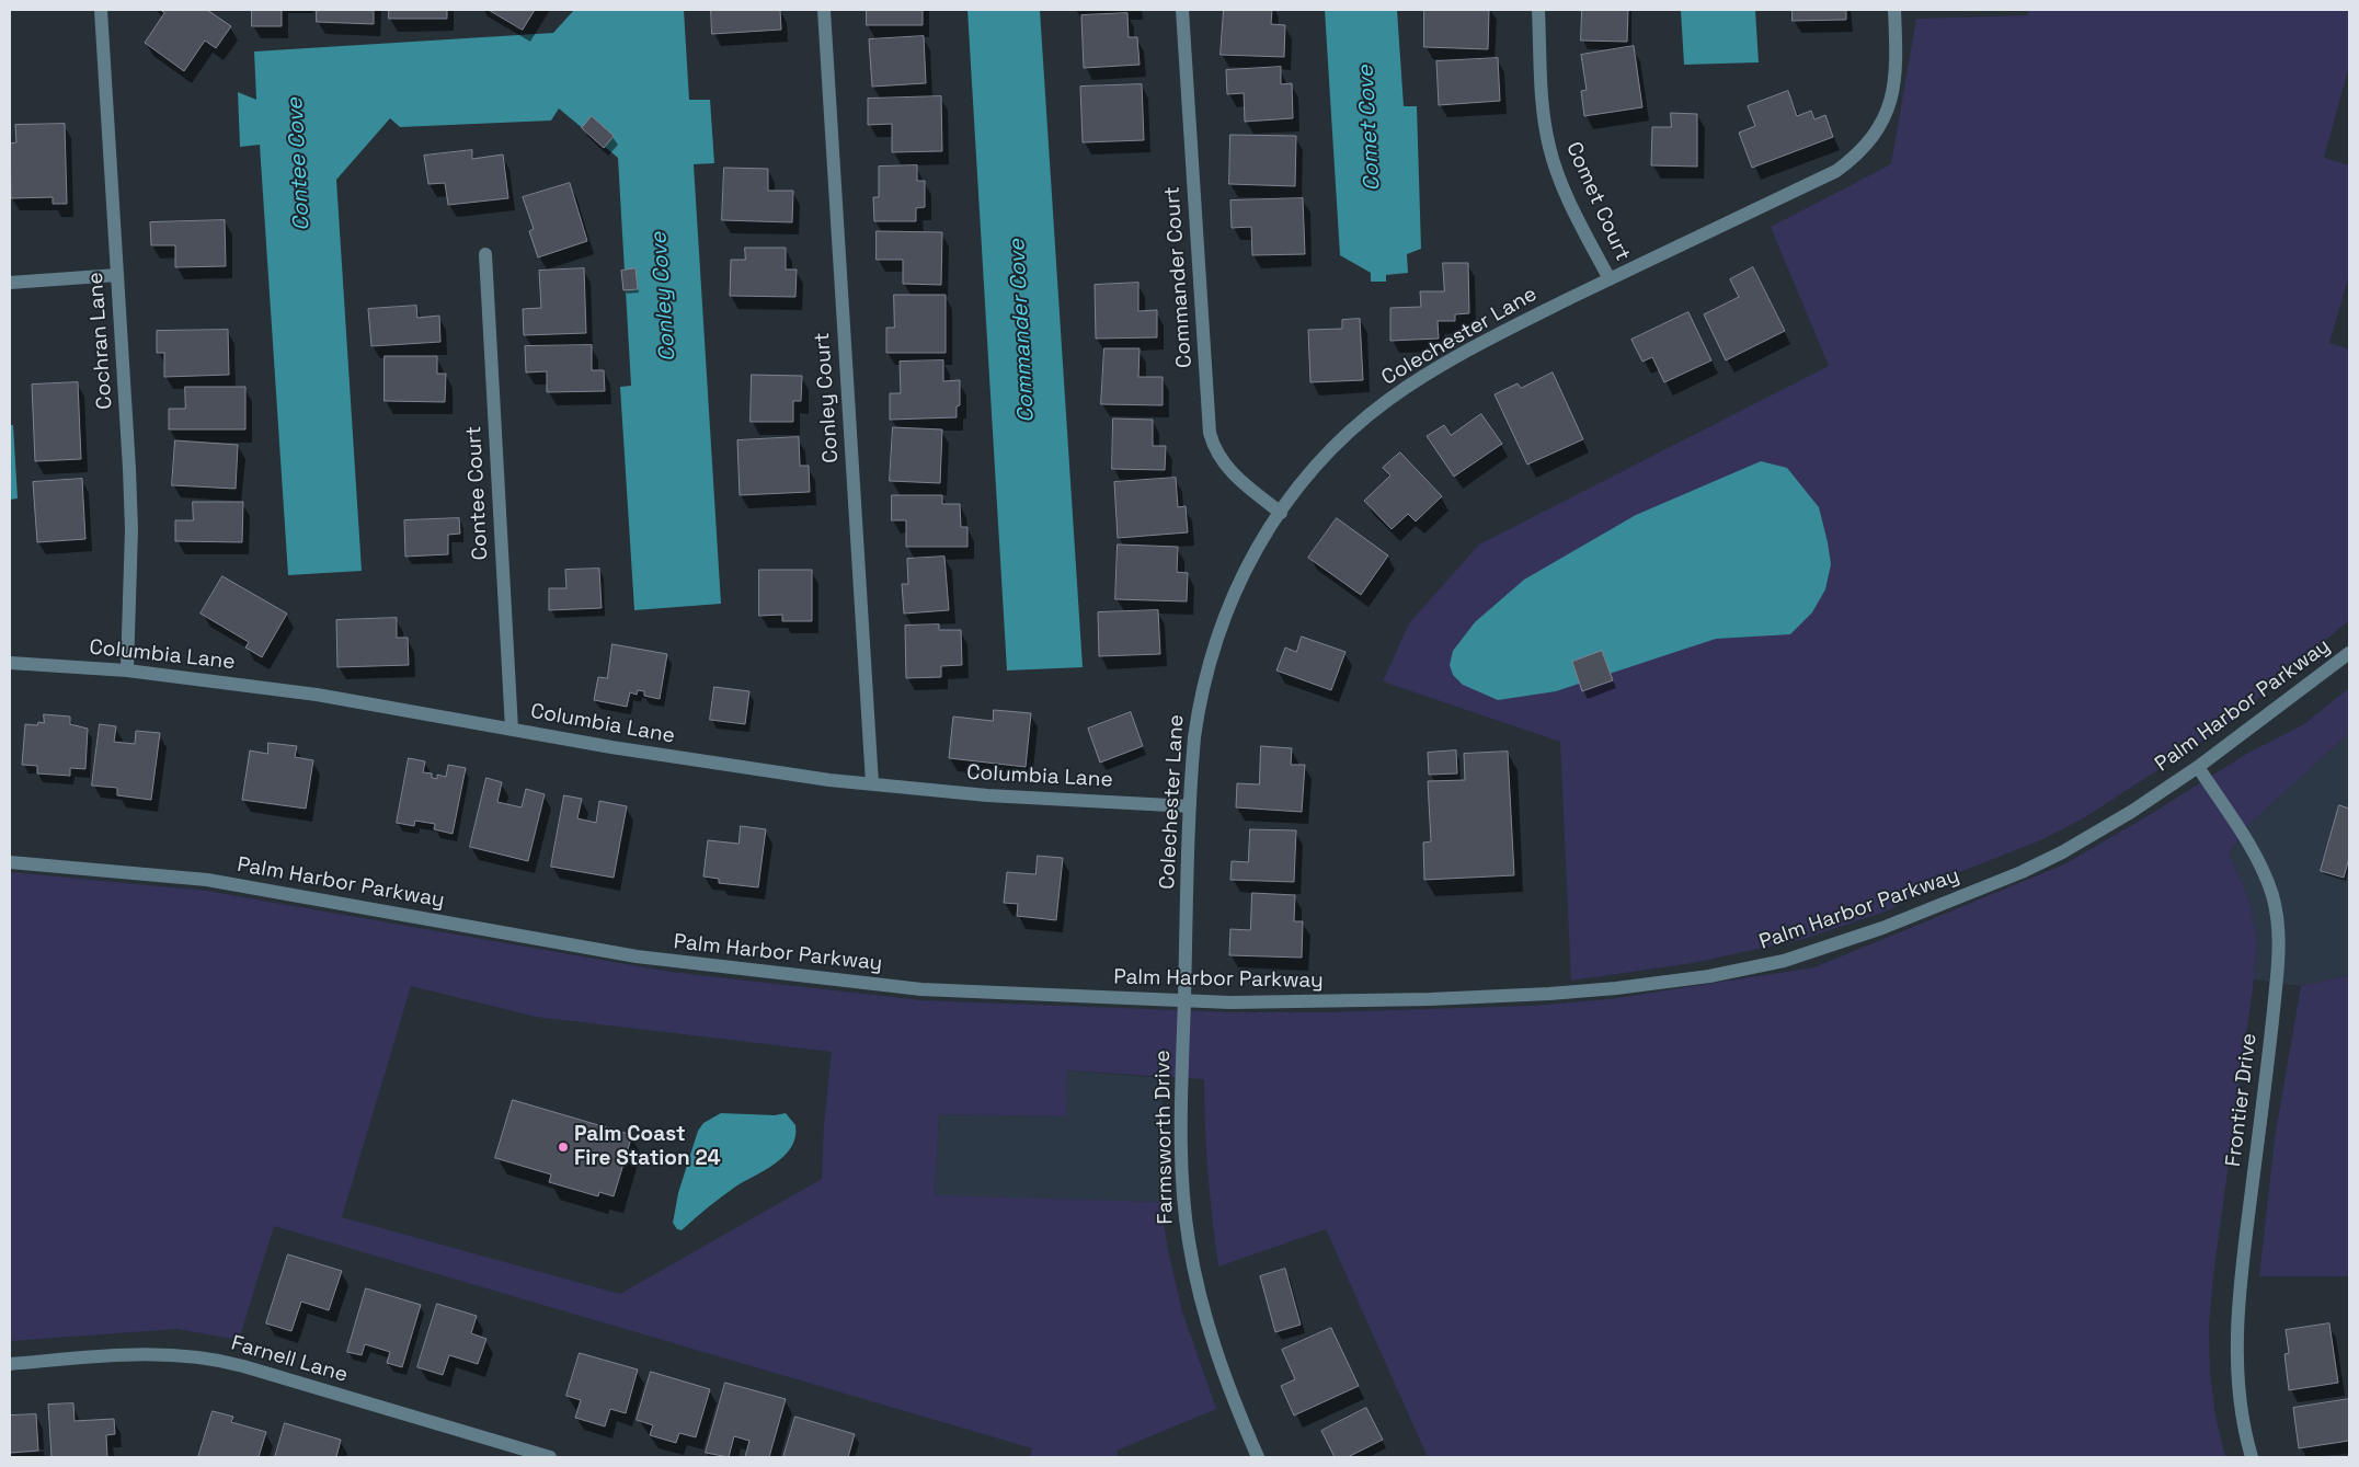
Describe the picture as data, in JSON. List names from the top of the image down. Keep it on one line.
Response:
{"streets":{"street":["Comet Court","Commander Court","Colechester Lane","Cochran Lane","Conley Court","Contee Court","Columbia Lane","Palm Harbor Parkway","Frontier Drive","Farmsworth Drive","Farnell Lane"]},"crossings":[["Comet Court","Colechester Lane"],["Commander Court","Colechester Lane"],["Colechester Lane","Columbia Lane"],["Colechester Lane","Palm Harbor Parkway"],["Colechester Lane","Farmsworth Drive"],["Cochran Lane","Columbia Lane"],["Conley Court","Columbia Lane"],["Contee Court","Columbia Lane"],["Palm Harbor Parkway","Frontier Drive"],["Palm Harbor Parkway","Farmsworth Drive"]],"water":["Comet Cove","Contee Cove","Conley Cove","Commander Cove"],"places":["Palm Coast Fire Station 24"]}
